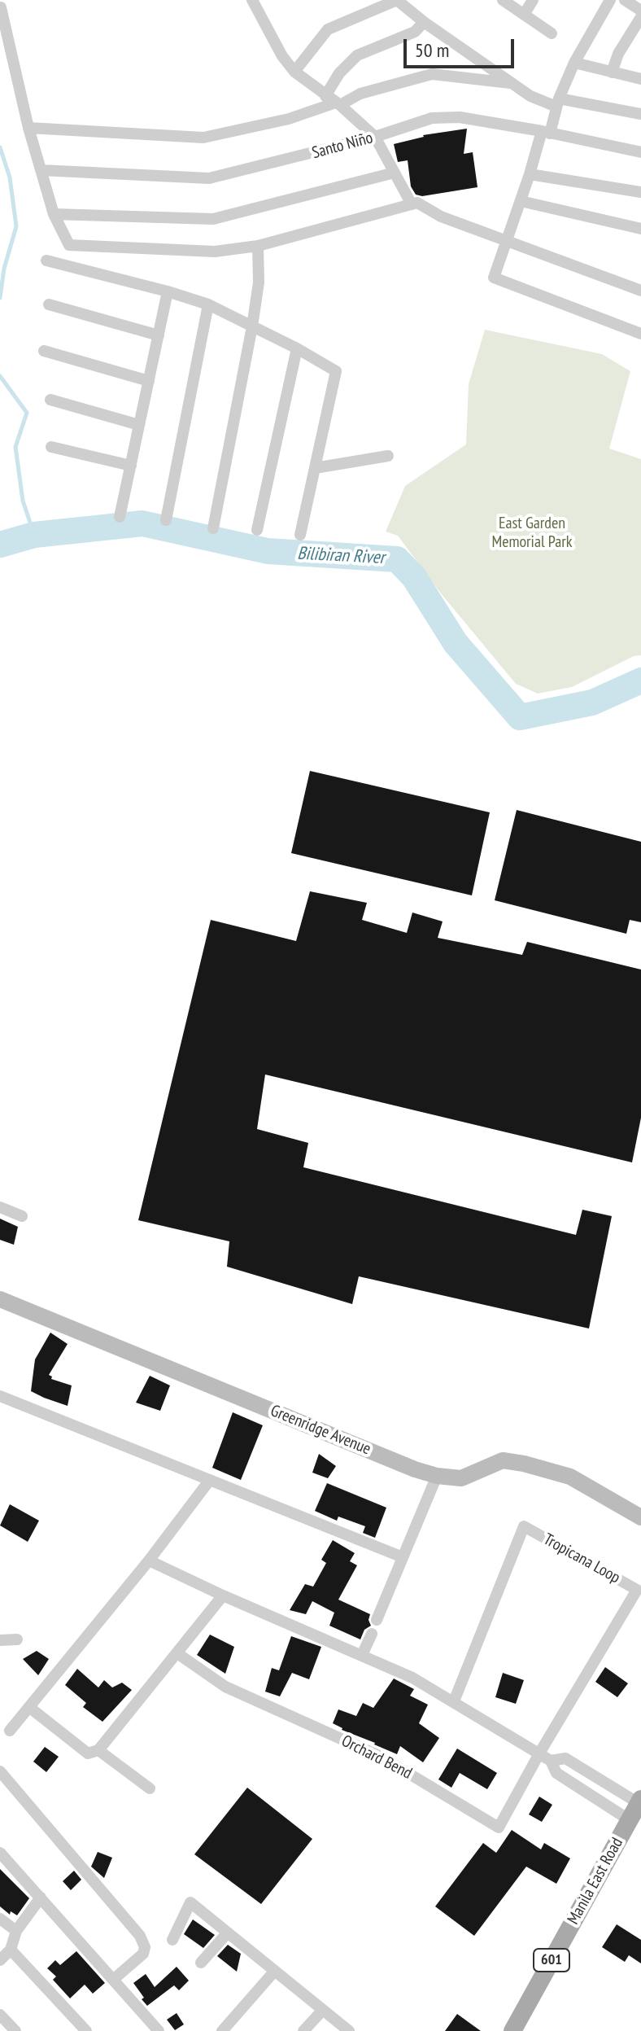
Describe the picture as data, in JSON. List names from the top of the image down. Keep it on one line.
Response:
{"streets":{"main road":["Manila East Road","601"],"street":["Santo Niño","Greenridge Avenue","Tropicana Loop","Orchard Bend"]},"crossings":[["Tropicana Loop","Orchard Bend"]],"water":["Bilibiran River"],"parks":["East Garden Memorial Park"],"scale_bar":"50 m"}
